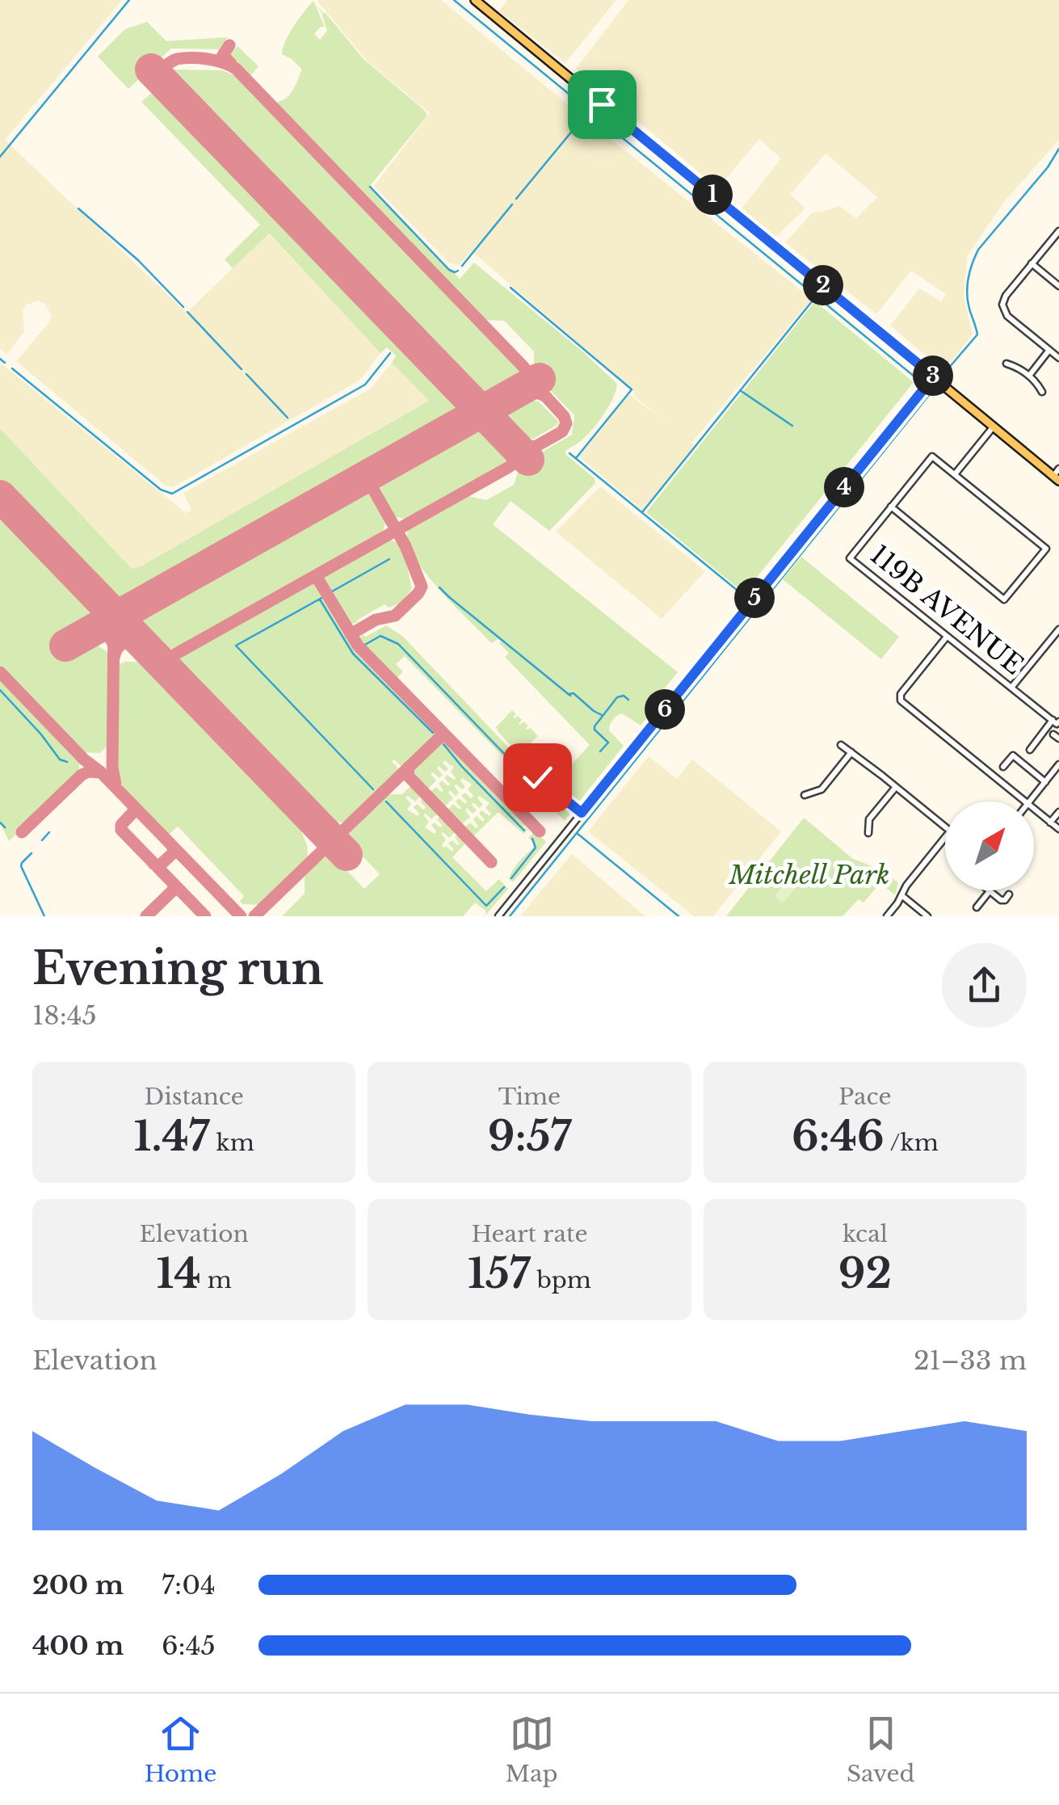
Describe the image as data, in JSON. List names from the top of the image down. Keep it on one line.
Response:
{"streets":{"street":["119B AVENUE"]},"parks":["Mitchell Park"],"north":"top right","page":{"pins":["1","2","3","4","5","6"],"heading":["Evening run","18:45"],"stats":[["Distance","1.47 km"],["Time","9:57"],["Pace","6:46 /km"],["Elevation","14 m"],["Heart rate","157 bpm"],["kcal","92"]],"chart":["Elevation","21–33 m"],"list":[{"name":"200 m","note":"7:04"},{"name":"400 m","note":"6:45"}],"tabs":["Home","Map","Saved"]}}
